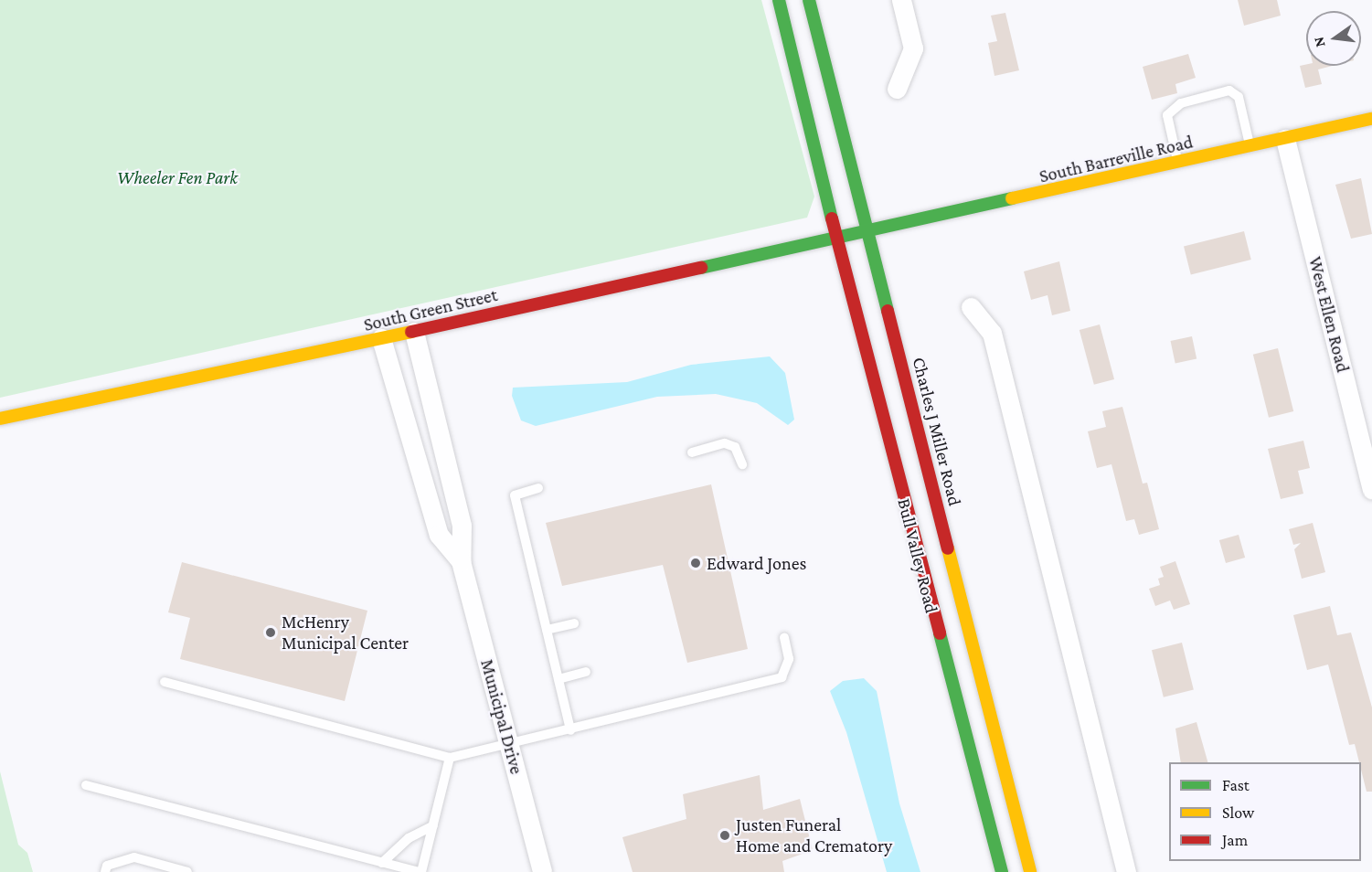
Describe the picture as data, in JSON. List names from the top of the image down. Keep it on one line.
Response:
{"streets":{"street":["South Barreville Road","South Green Street","West Ellen Road","Charles J Miller Road","Bull Valley Road","Municipal Drive"]},"crossings":[["South Barreville Road","South Green Street"],["South Barreville Road","West Ellen Road"],["South Barreville Road","Charles J Miller Road"],["South Green Street","Charles J Miller Road"],["South Green Street","Bull Valley Road"],["South Green Street","Municipal Drive"]],"parks":["Wheeler Fen Park"],"places":["Edward Jones","McHenry Municipal Center","Justen Funeral Home and Crematory"],"legend":["Fast","Slow","Jam"],"north":"left"}
